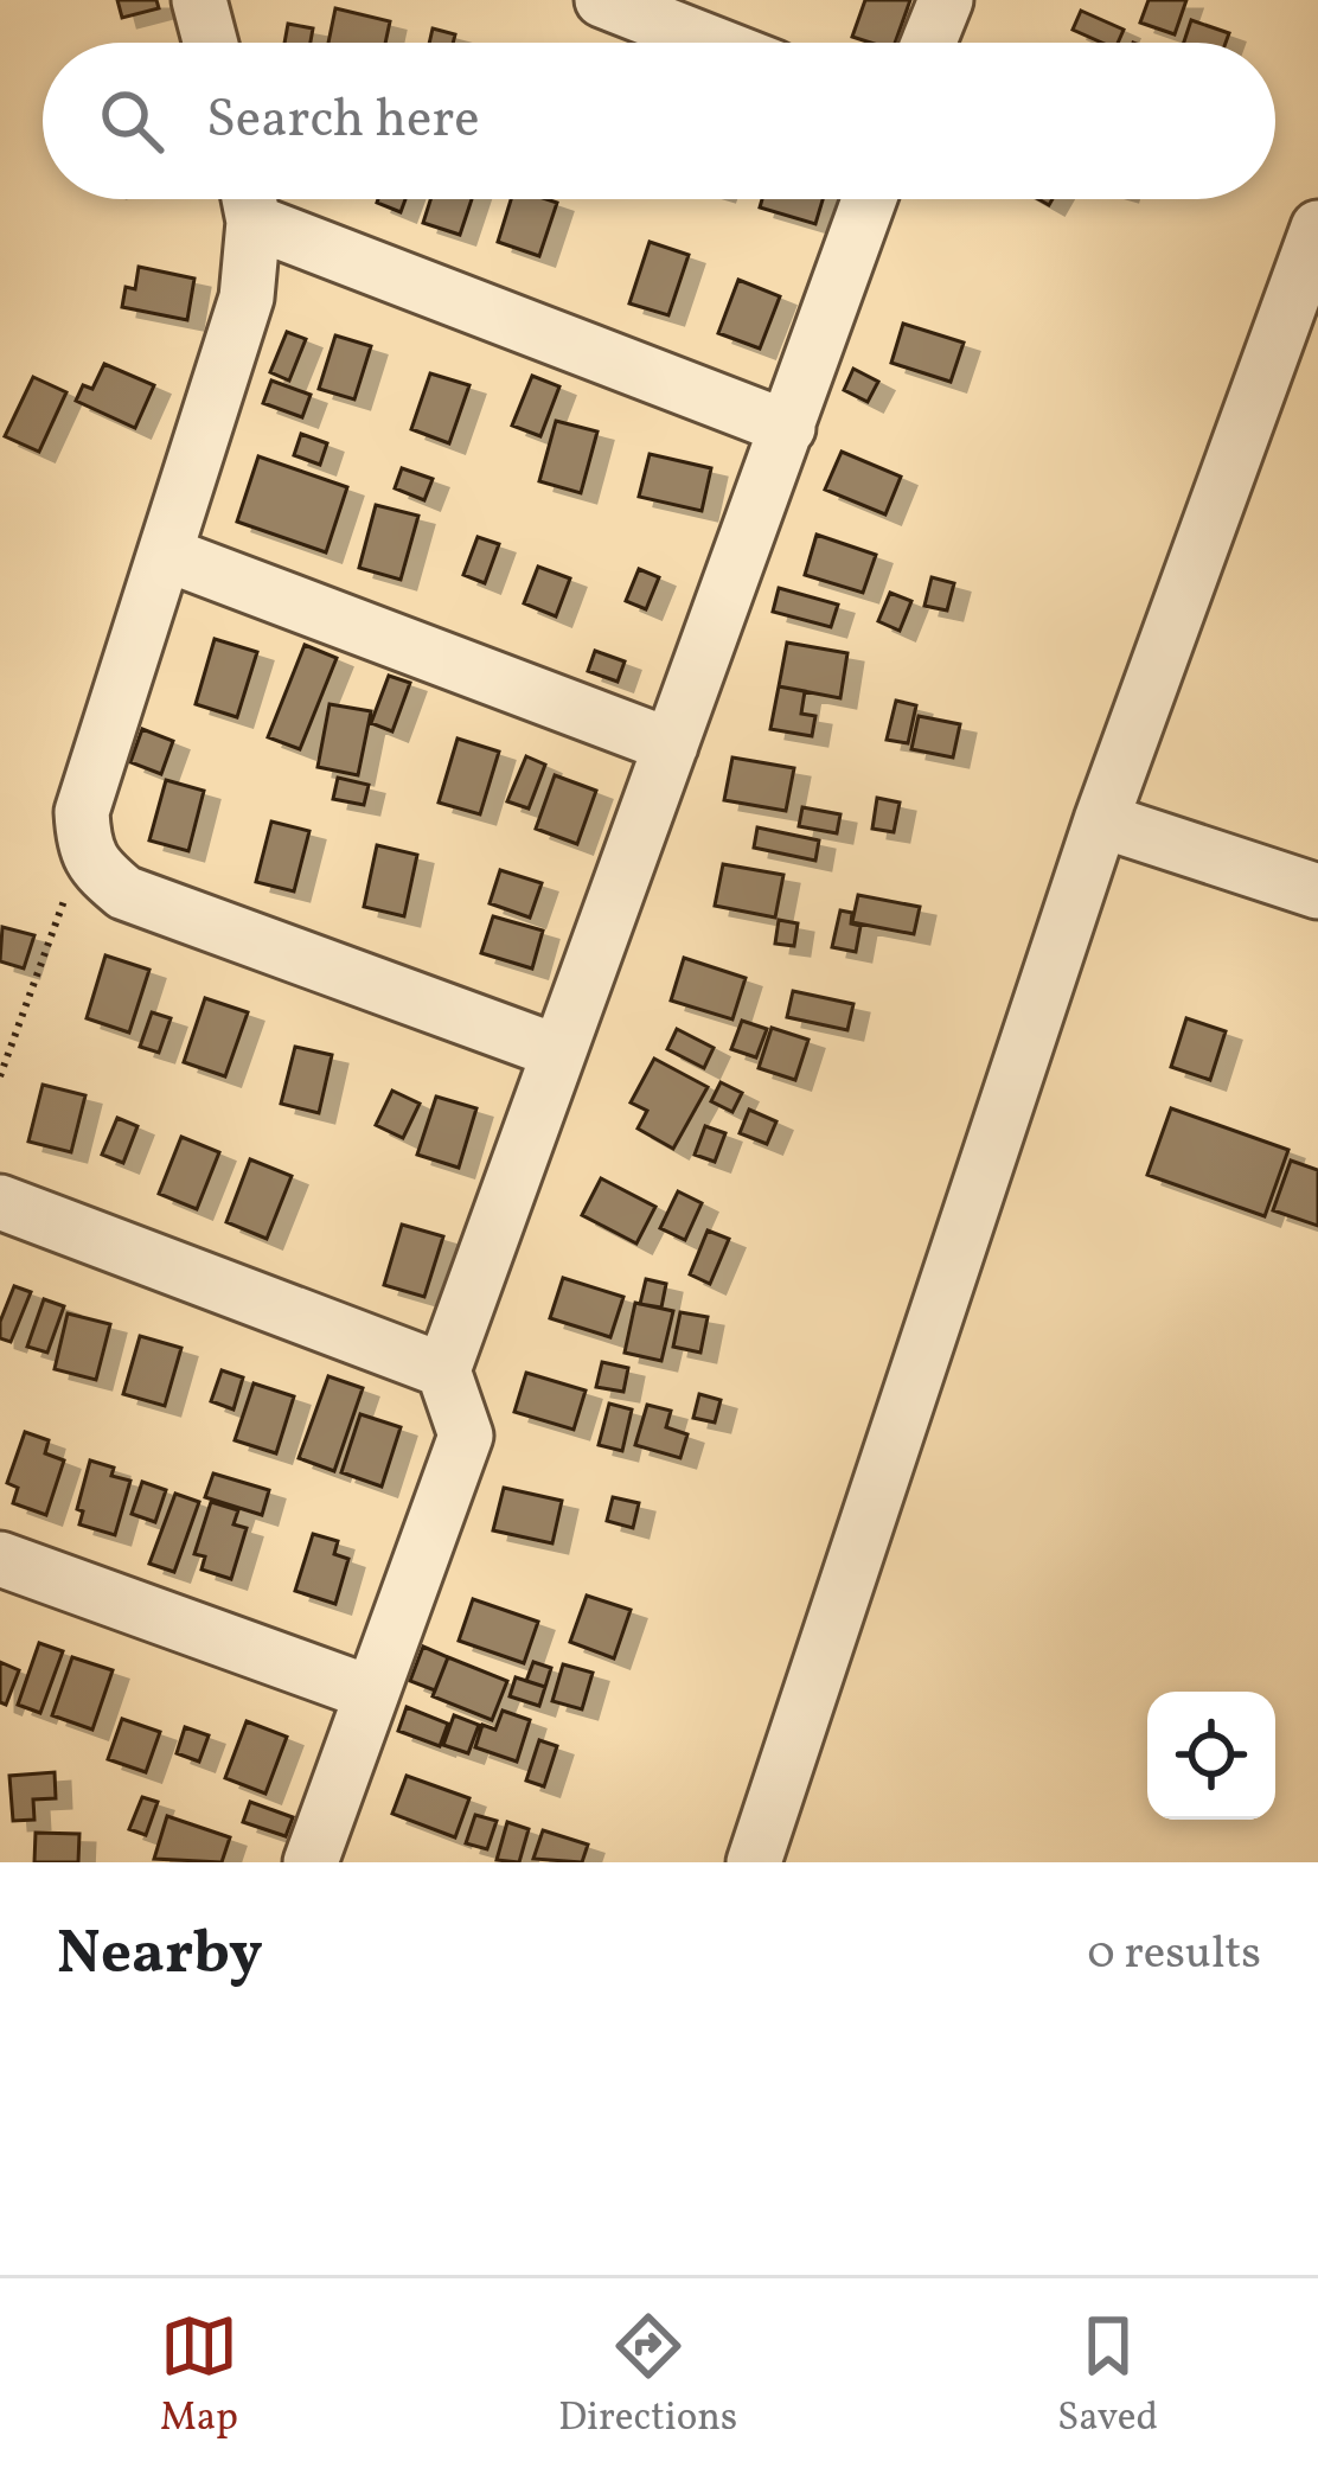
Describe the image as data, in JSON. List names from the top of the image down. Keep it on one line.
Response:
{"page":{"search":"Search here","heading":["Nearby","0 results"],"nav":["Map","Directions","Saved"]}}
